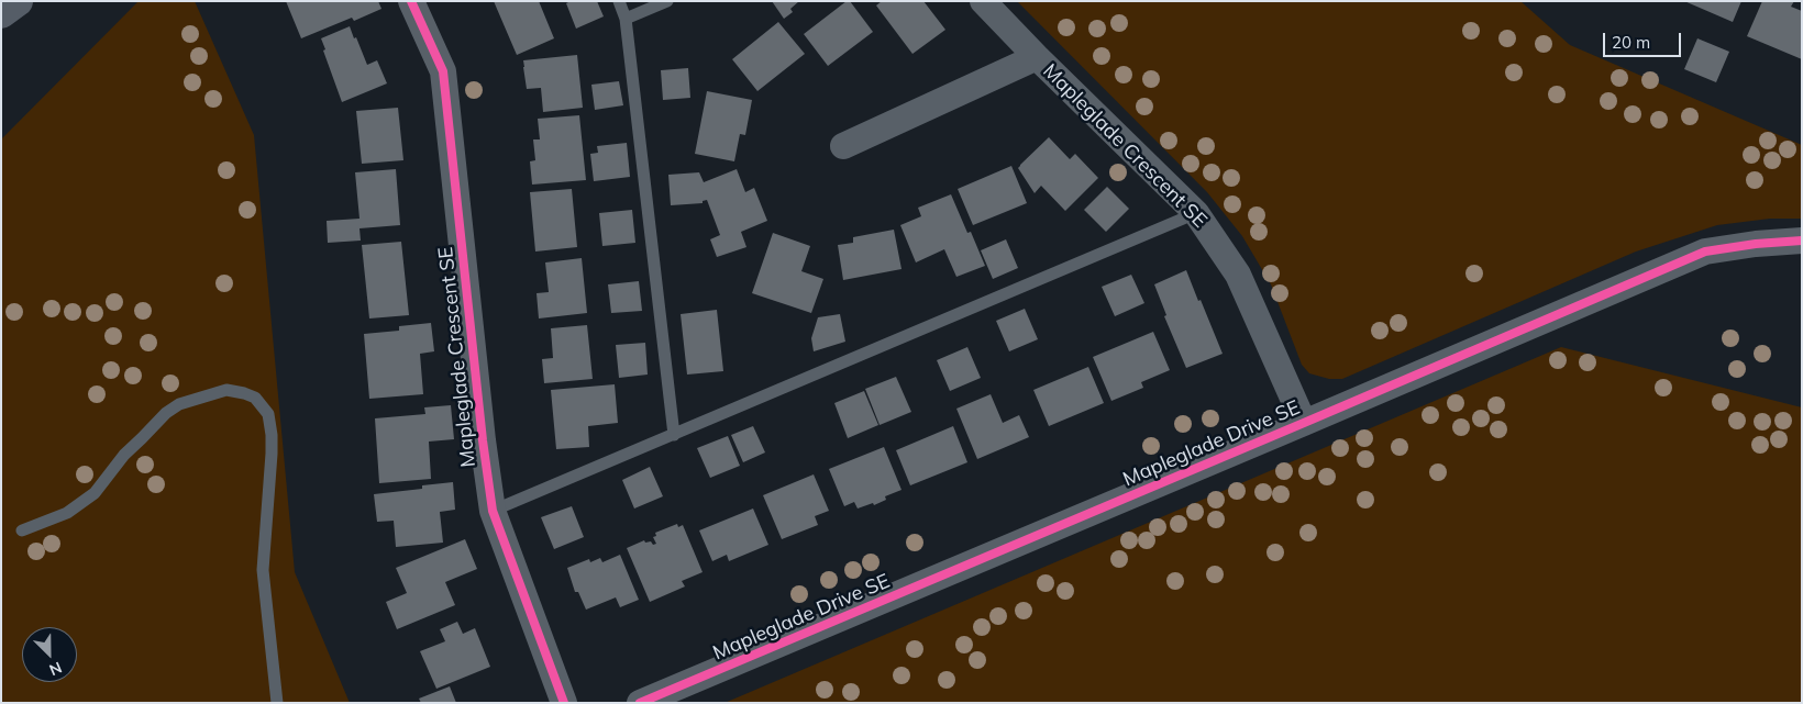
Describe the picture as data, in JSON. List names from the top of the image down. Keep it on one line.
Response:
{"streets":{"street":["Mapleglade Crescent SE","Mapleglade Drive SE"]},"crossings":[["Mapleglade Crescent SE","Mapleglade Drive SE"]],"scale_bar":"20 m","north":"bottom right"}
